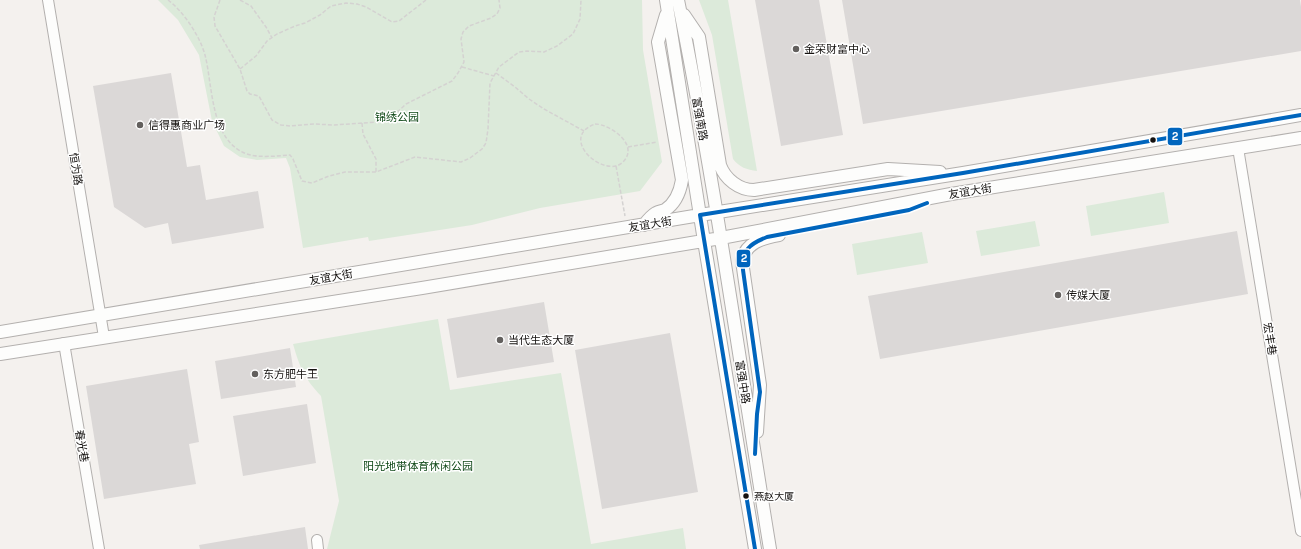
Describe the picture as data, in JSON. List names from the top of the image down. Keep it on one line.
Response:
{"streets":{"main road":["富强南路","友谊大街","富强中路"],"street":["恒为路","宏丰巷","春光巷"]},"crossings":[["富强南路","友谊大街"],["富强南路","富强中路"],["恒为路","友谊大街"],["友谊大街","宏丰巷"],["友谊大街","富强中路"],["友谊大街","春光巷"]],"parks":["锦绣公园","阳光地带体育休闲公园"],"places":["金荣财富中心","信得惠商业广场","传媒大厦","当代生态大厦","东方肥牛王","燕赵大厦"],"lines":["transit line 2"]}
